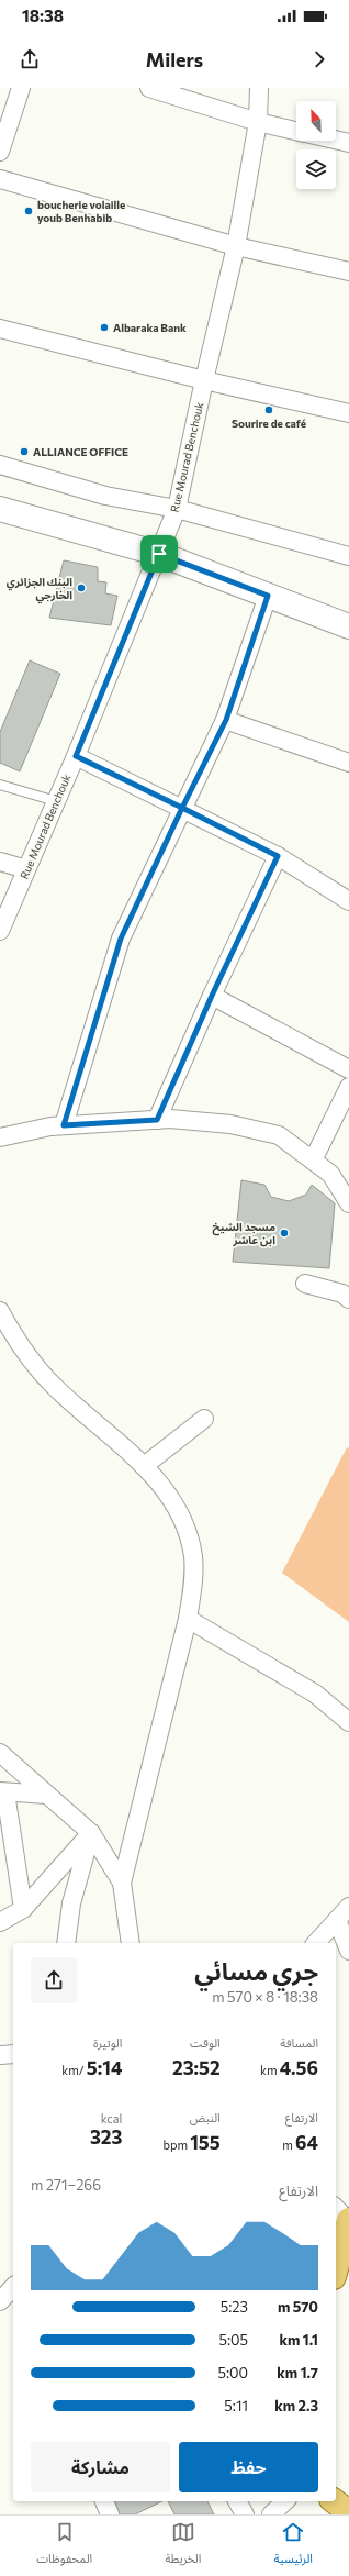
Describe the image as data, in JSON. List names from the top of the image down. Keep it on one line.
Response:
{"streets":{"street":["Rue Mourad Benchouk"]},"places":["boucherie volaille youb Benhabib","Albaraka Bank","Sourire de café","ALLIANCE OFFICE","البنك الجزائري الخارجي","مسجد الشيخ ابن عاشر"],"north":"top left","page":{"status":"18:38","header":"Milers","heading":["جري مسائي","18:38 · 8 × 570 m"],"stats":[["المسافة","4.56 km"],["الوقت","23:52"],["الوتيرة","5:14 /km"],["الارتفاع","64 m"],["النبض","155 bpm"],["kcal","323"]],"chart":["الارتفاع","266–271 m"],"list":[{"name":"570 m","note":"5:23"},{"name":"1.1 km","note":"5:05"},{"name":"1.7 km","note":"5:00"},{"name":"2.3 km","note":"5:11"}],"buttons":["حفظ","مشاركة"],"tabs":["الرئيسية","الخريطة","المحفوظات"]}}
